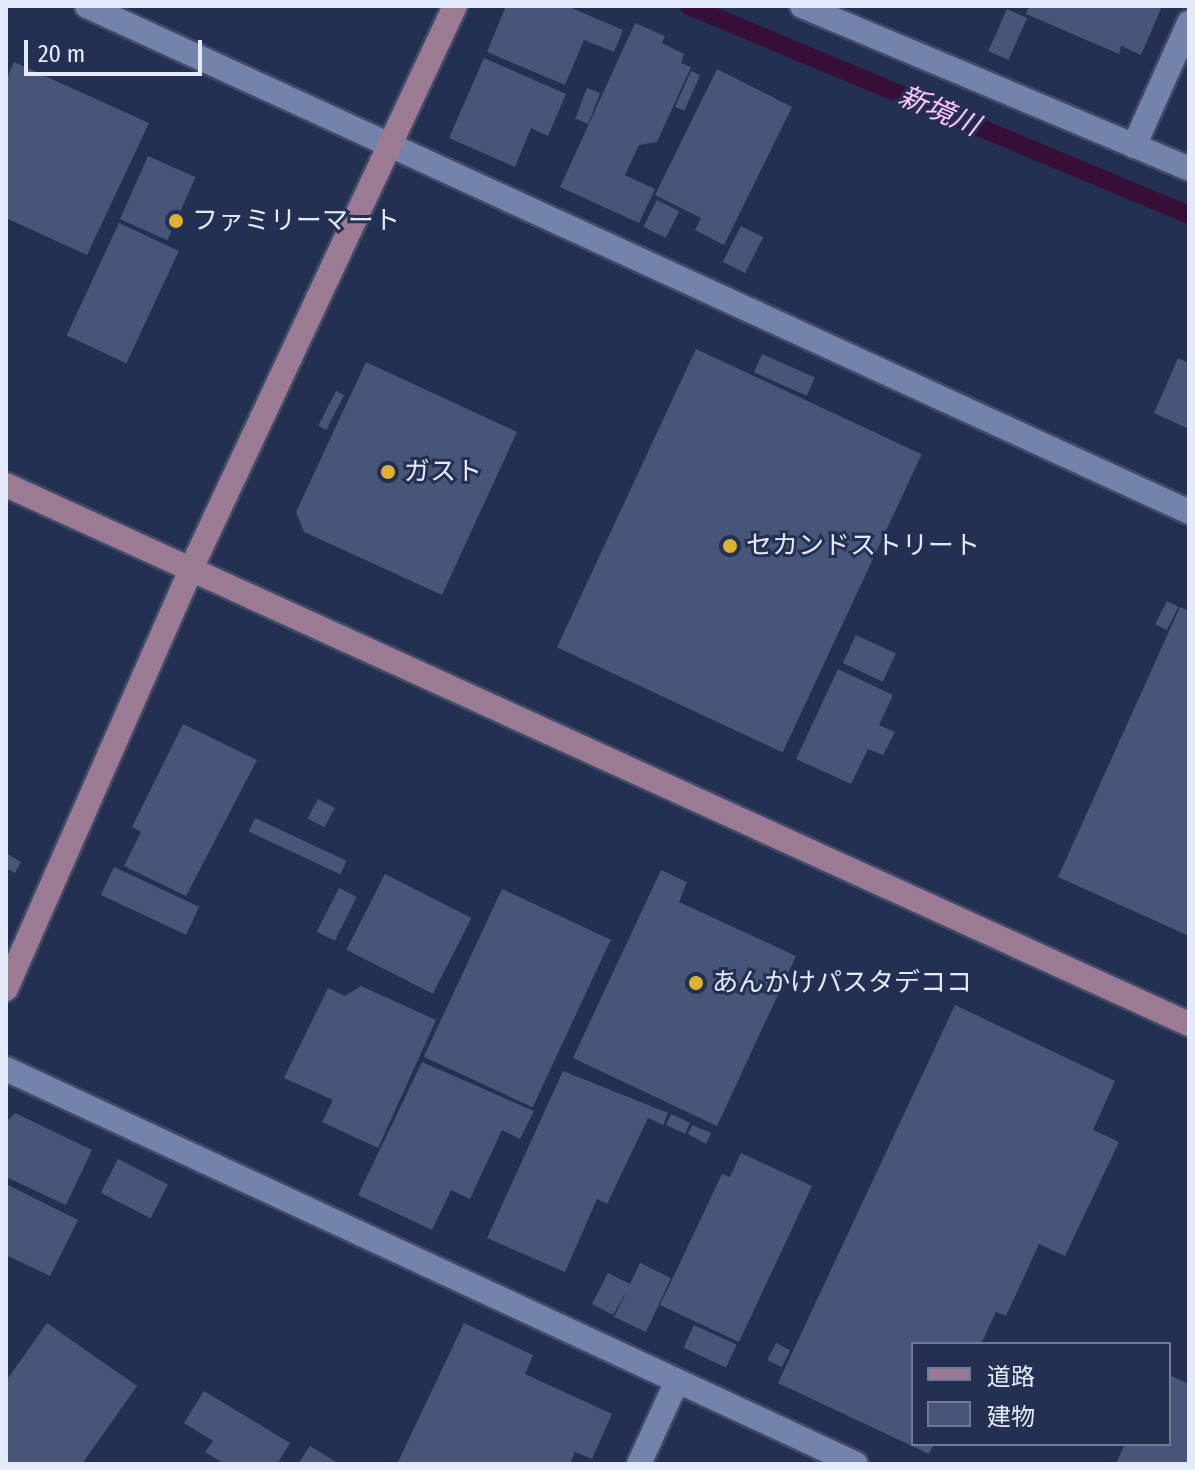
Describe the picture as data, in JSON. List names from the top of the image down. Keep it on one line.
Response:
{"water":["新境川"],"places":["ファミリーマート","ガスト","セカンドストリート","あんかけパスタデココ"],"legend":["道路","建物"],"scale_bar":"20 m"}
